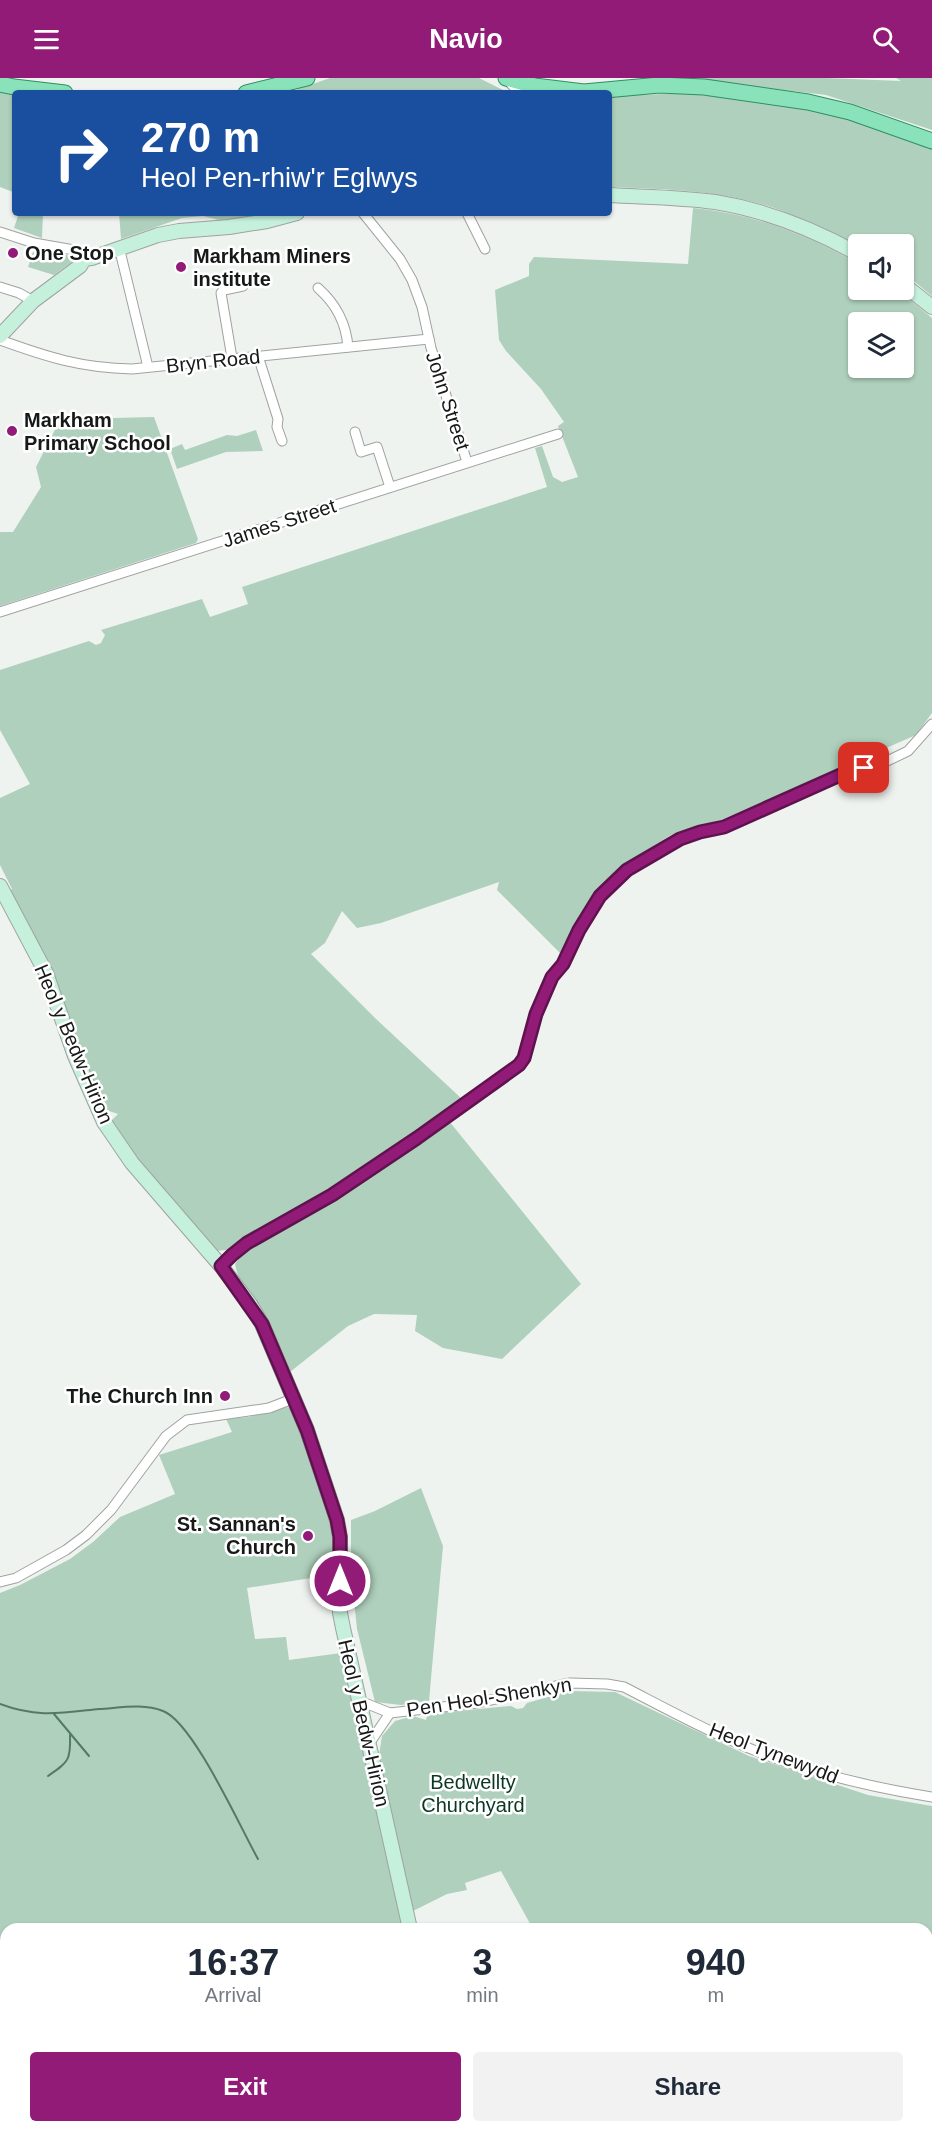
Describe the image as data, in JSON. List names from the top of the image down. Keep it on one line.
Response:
{"streets":{"street":["Bryn Road","John Street","James Street","Heol y Bedw-Hirion","Pen Heol-Shenkyn","Heol Tynewydd"]},"crossings":[["Bryn Road","John Street"],["John Street","James Street"],["Heol y Bedw-Hirion","Pen Heol-Shenkyn"],["Pen Heol-Shenkyn","Heol Tynewydd"]],"parks":["Bedwellty Churchyard"],"places":["One Stop","Markham Miners institute","Markham Primary School","The Church Inn","St. Sannan's Church"],"page":{"header":"Navio","turn":["270 m","Heol Pen-rhiw'r Eglwys"],"eta":["16:37","Arrival","3","min","940","m"],"buttons":["Exit","Share"]}}
